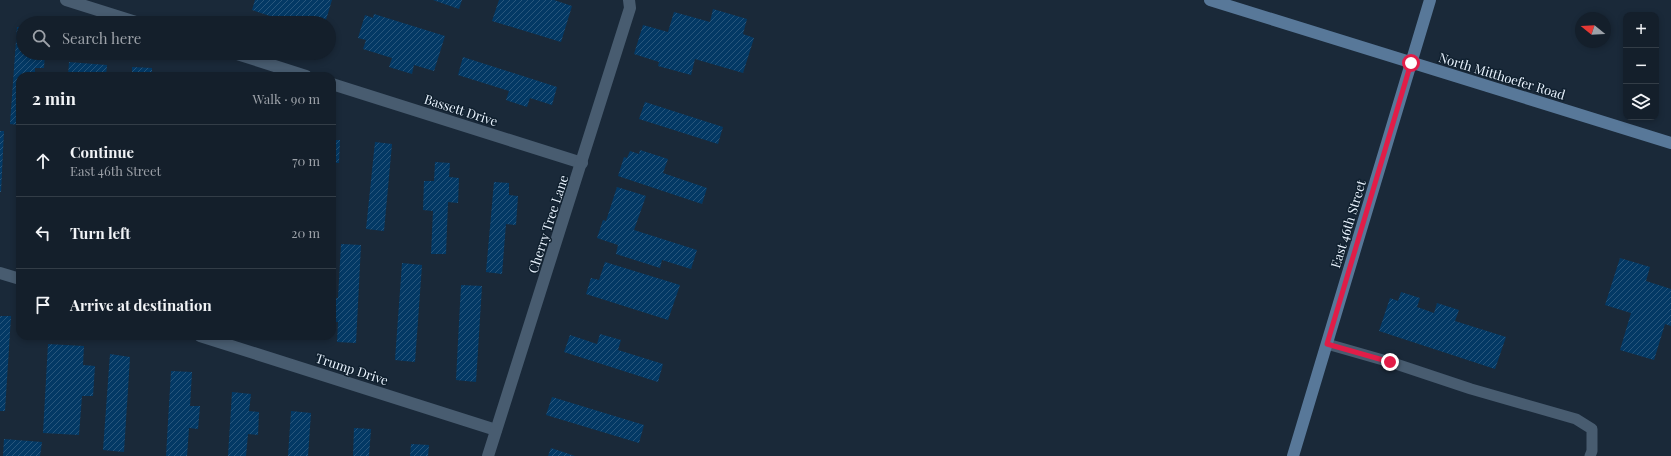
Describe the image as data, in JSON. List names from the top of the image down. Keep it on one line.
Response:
{"streets":{"main road":["North Mitthoefer Road","East 46th Street"],"street":["Bassett Drive","Cherry Tree Lane","Trump Drive"]},"crossings":[["North Mitthoefer Road","East 46th Street"],["Bassett Drive","Cherry Tree Lane"],["Cherry Tree Lane","Trump Drive"]],"north":"left","page":{"map_buttons":["+","−"],"search":"Search here","heading":["2 min","Walk · 90 m"],"list":[["Continue","East 46th Street","70 m"],["Turn left","20 m"],"Arrive at destination"]}}
